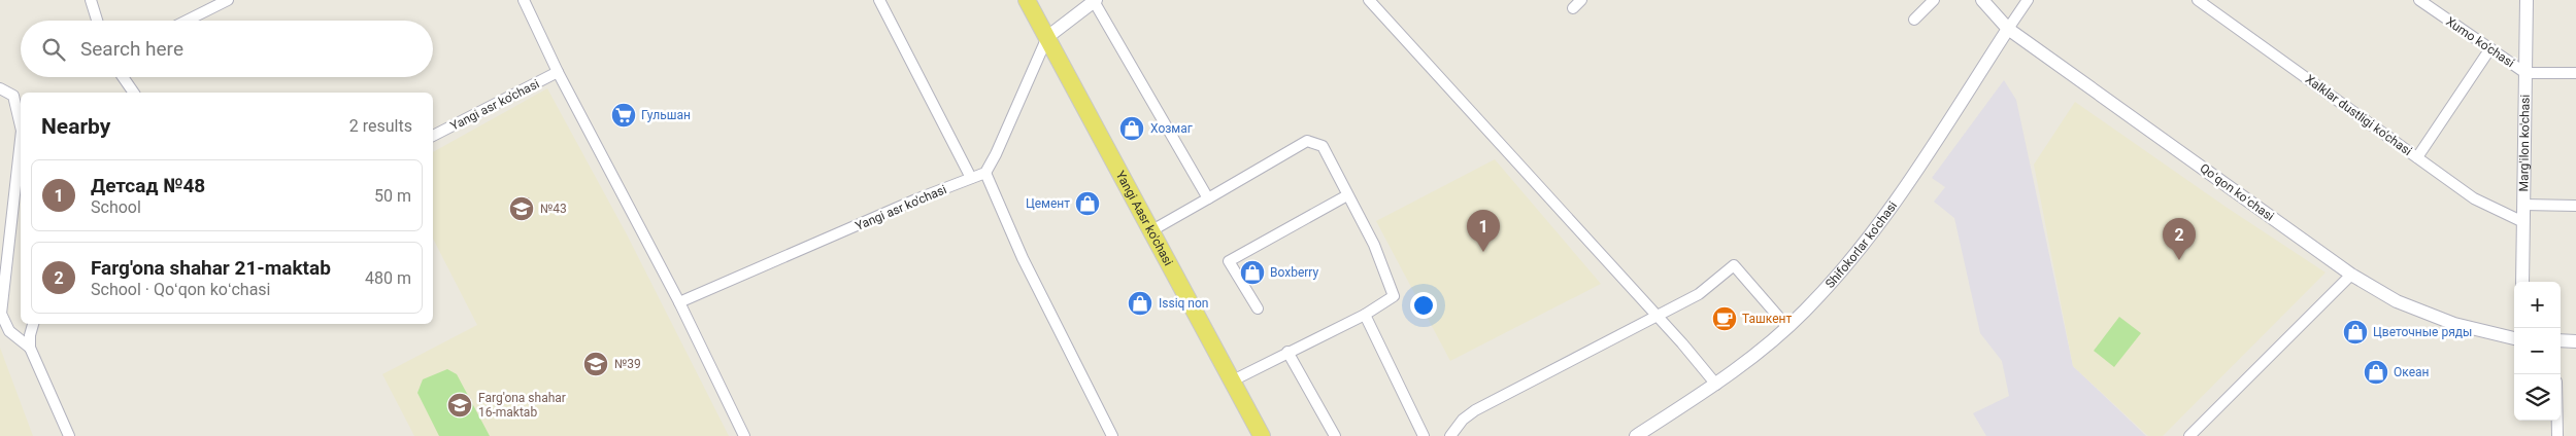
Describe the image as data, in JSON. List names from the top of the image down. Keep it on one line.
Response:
{"streets":{"main road":["Yangi Aasr ko'chasi"],"street":["Xumo ko'chasi","Yangi asr ko'chasi","Xalklar dustligi ko'chasi","Marg'ilon ko'chasi","Qoʻqon koʻchasi","Shifokorlar ko'chasi"]},"crossings":[["Xumo ko'chasi","Marg'ilon ko'chasi"],["Xalklar dustligi ko'chasi","Marg'ilon ko'chasi"],["Qoʻqon koʻchasi","Shifokorlar ko'chasi"]],"places":{"supermarket":["Гульшан"],"shop":["Хозмаг","Цемент","Boxberry","Issiq non","Цветочные ряды","Океан"],"school or university":["№43","№39","Farg'ona shahar 16-maktab"],"cafe":["Ташкент"]},"page":{"search":"Search here","heading":["Nearby","2 results"],"list":[{"mark":"1","name":"Детсад №48","note":"School","value":"50 m"},{"mark":"2","name":"Farg'ona shahar 21-maktab","note":"School · Qoʻqon koʻchasi","value":"480 m"}],"pins":["1","2"],"map_buttons":["+","−"]}}
